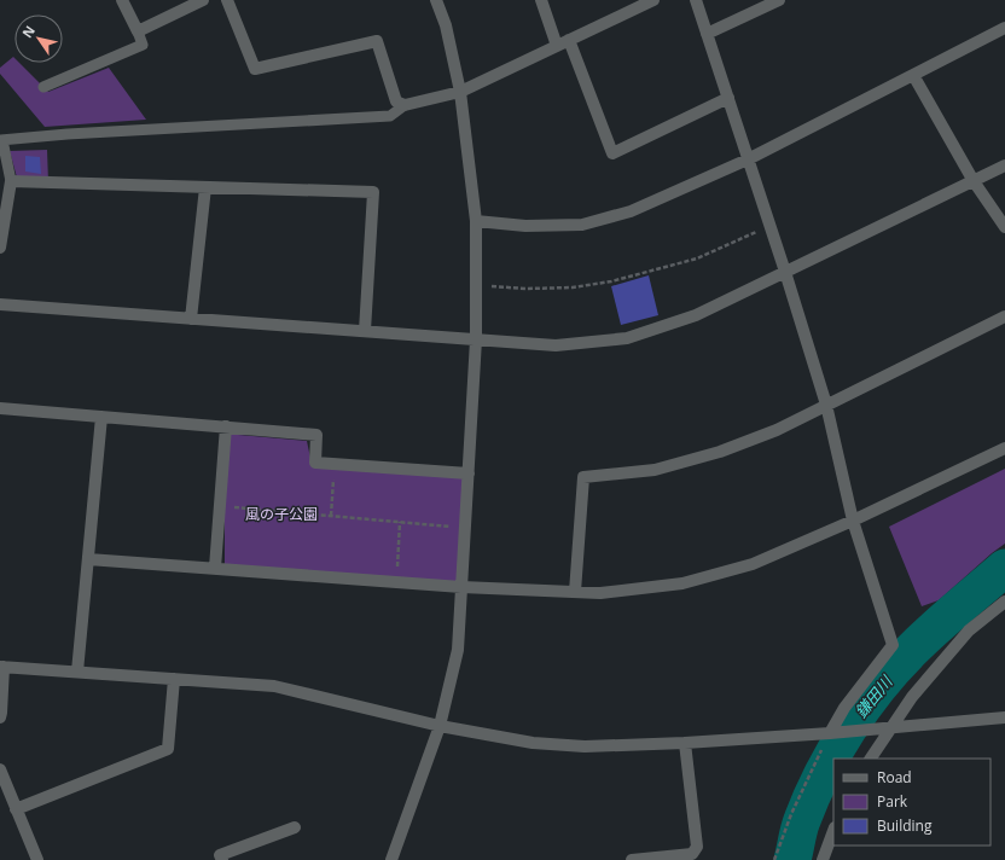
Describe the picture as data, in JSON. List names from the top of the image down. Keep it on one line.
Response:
{"water":["鎌田川"],"parks":["風の子公園"],"legend":["Road","Park","Building"],"north":"top left"}
